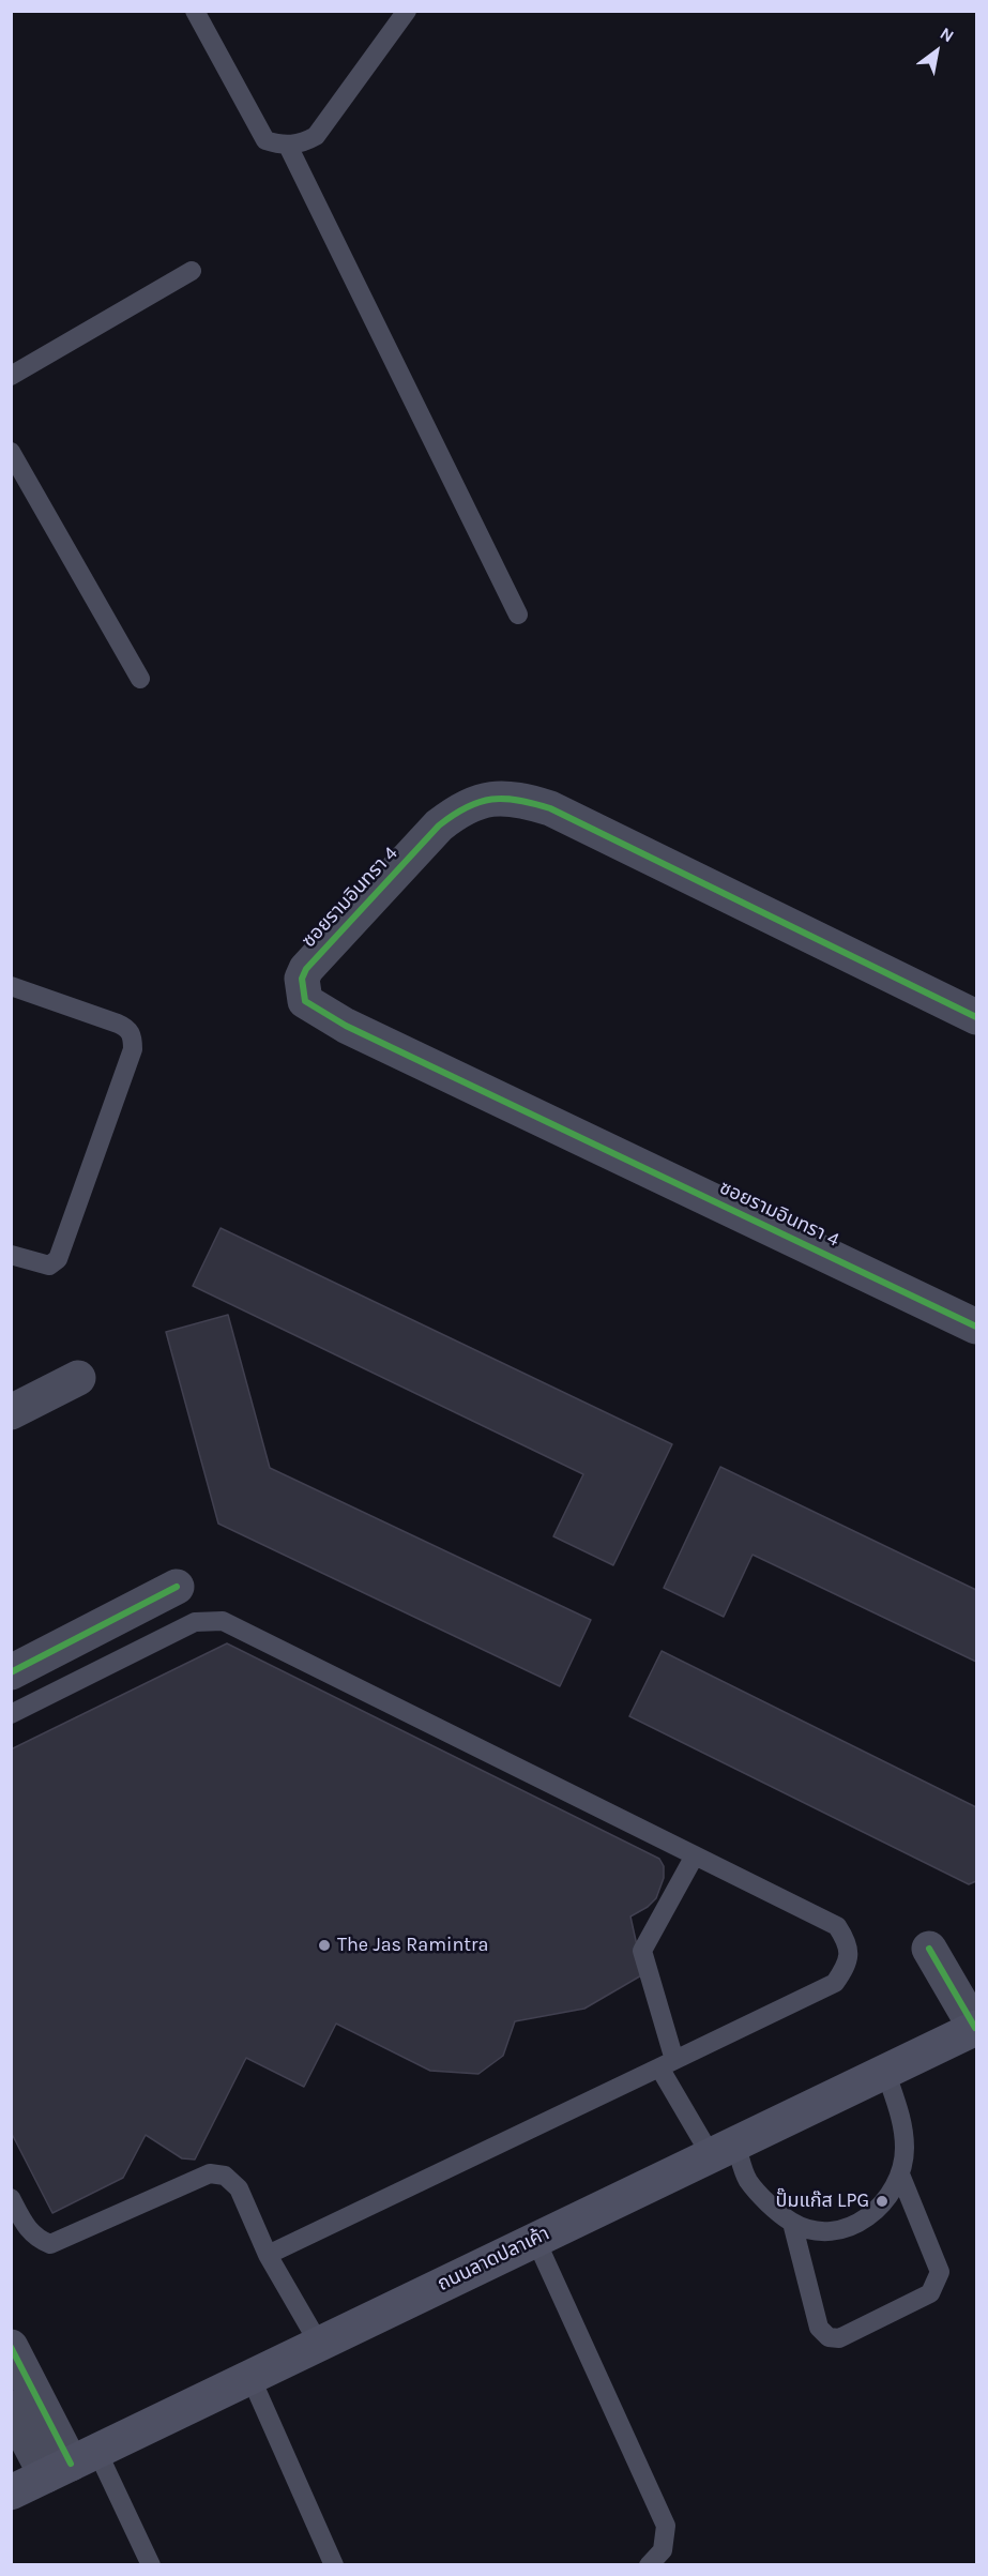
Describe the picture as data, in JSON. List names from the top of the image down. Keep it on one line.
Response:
{"streets":{"main road":["ถนนลาดปลาเค้า"],"street":["ซอยรามอินทรา 4"]},"places":["The Jas Ramintra","ปั๊มแก๊ส LPG"],"north":"top right"}
